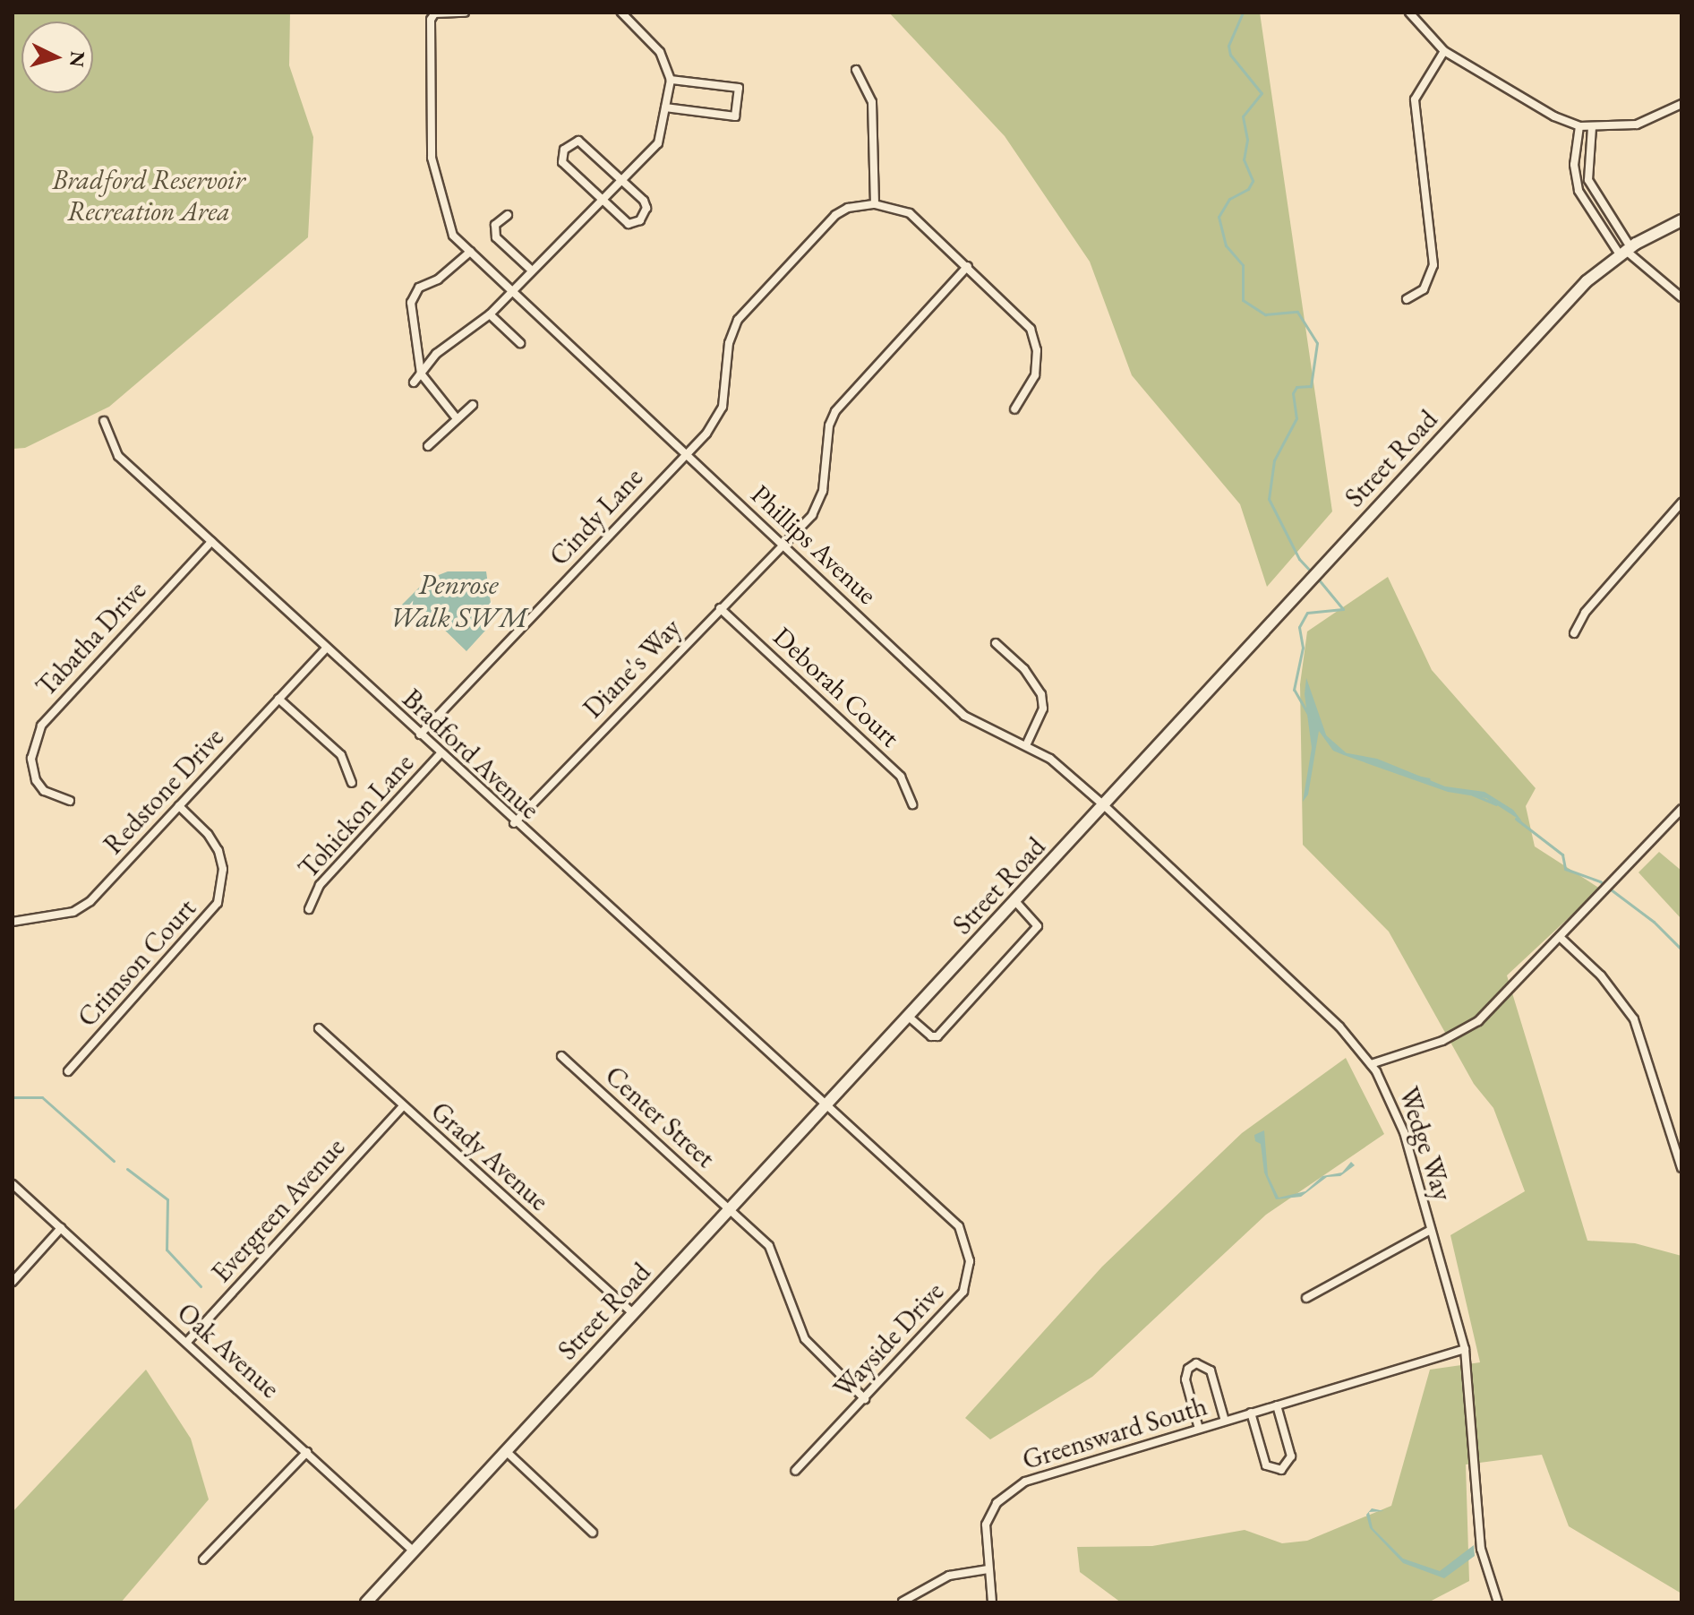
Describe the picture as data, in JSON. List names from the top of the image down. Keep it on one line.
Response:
{"streets":{"main road":["Street Road"],"street":["Cindy Lane","Phillips Avenue","Tabatha Drive","Diane's Way","Deborah Court","Bradford Avenue","Redstone Drive","Tohickon Lane","Crimson Court","Center Street","Wedge Way","Grady Avenue","Evergreen Avenue","Wayside Drive","Oak Avenue","Greensward South"]},"crossings":[["Street Road","Phillips Avenue"],["Street Road","Bradford Avenue"],["Street Road","Center Street"],["Street Road","Wedge Way"],["Street Road","Grady Avenue"],["Street Road","Wayside Drive"],["Street Road","Oak Avenue"],["Cindy Lane","Phillips Avenue"],["Cindy Lane","Bradford Avenue"],["Phillips Avenue","Diane's Way"],["Phillips Avenue","Wedge Way"],["Tabatha Drive","Bradford Avenue"],["Diane's Way","Deborah Court"],["Diane's Way","Bradford Avenue"],["Bradford Avenue","Redstone Drive"],["Bradford Avenue","Tohickon Lane"],["Bradford Avenue","Wayside Drive"],["Redstone Drive","Crimson Court"],["Center Street","Wayside Drive"],["Grady Avenue","Evergreen Avenue"],["Evergreen Avenue","Oak Avenue"]],"water":["Penrose Walk SWM"],"parks":["Bradford Reservoir Recreation Area"],"north":"right"}
